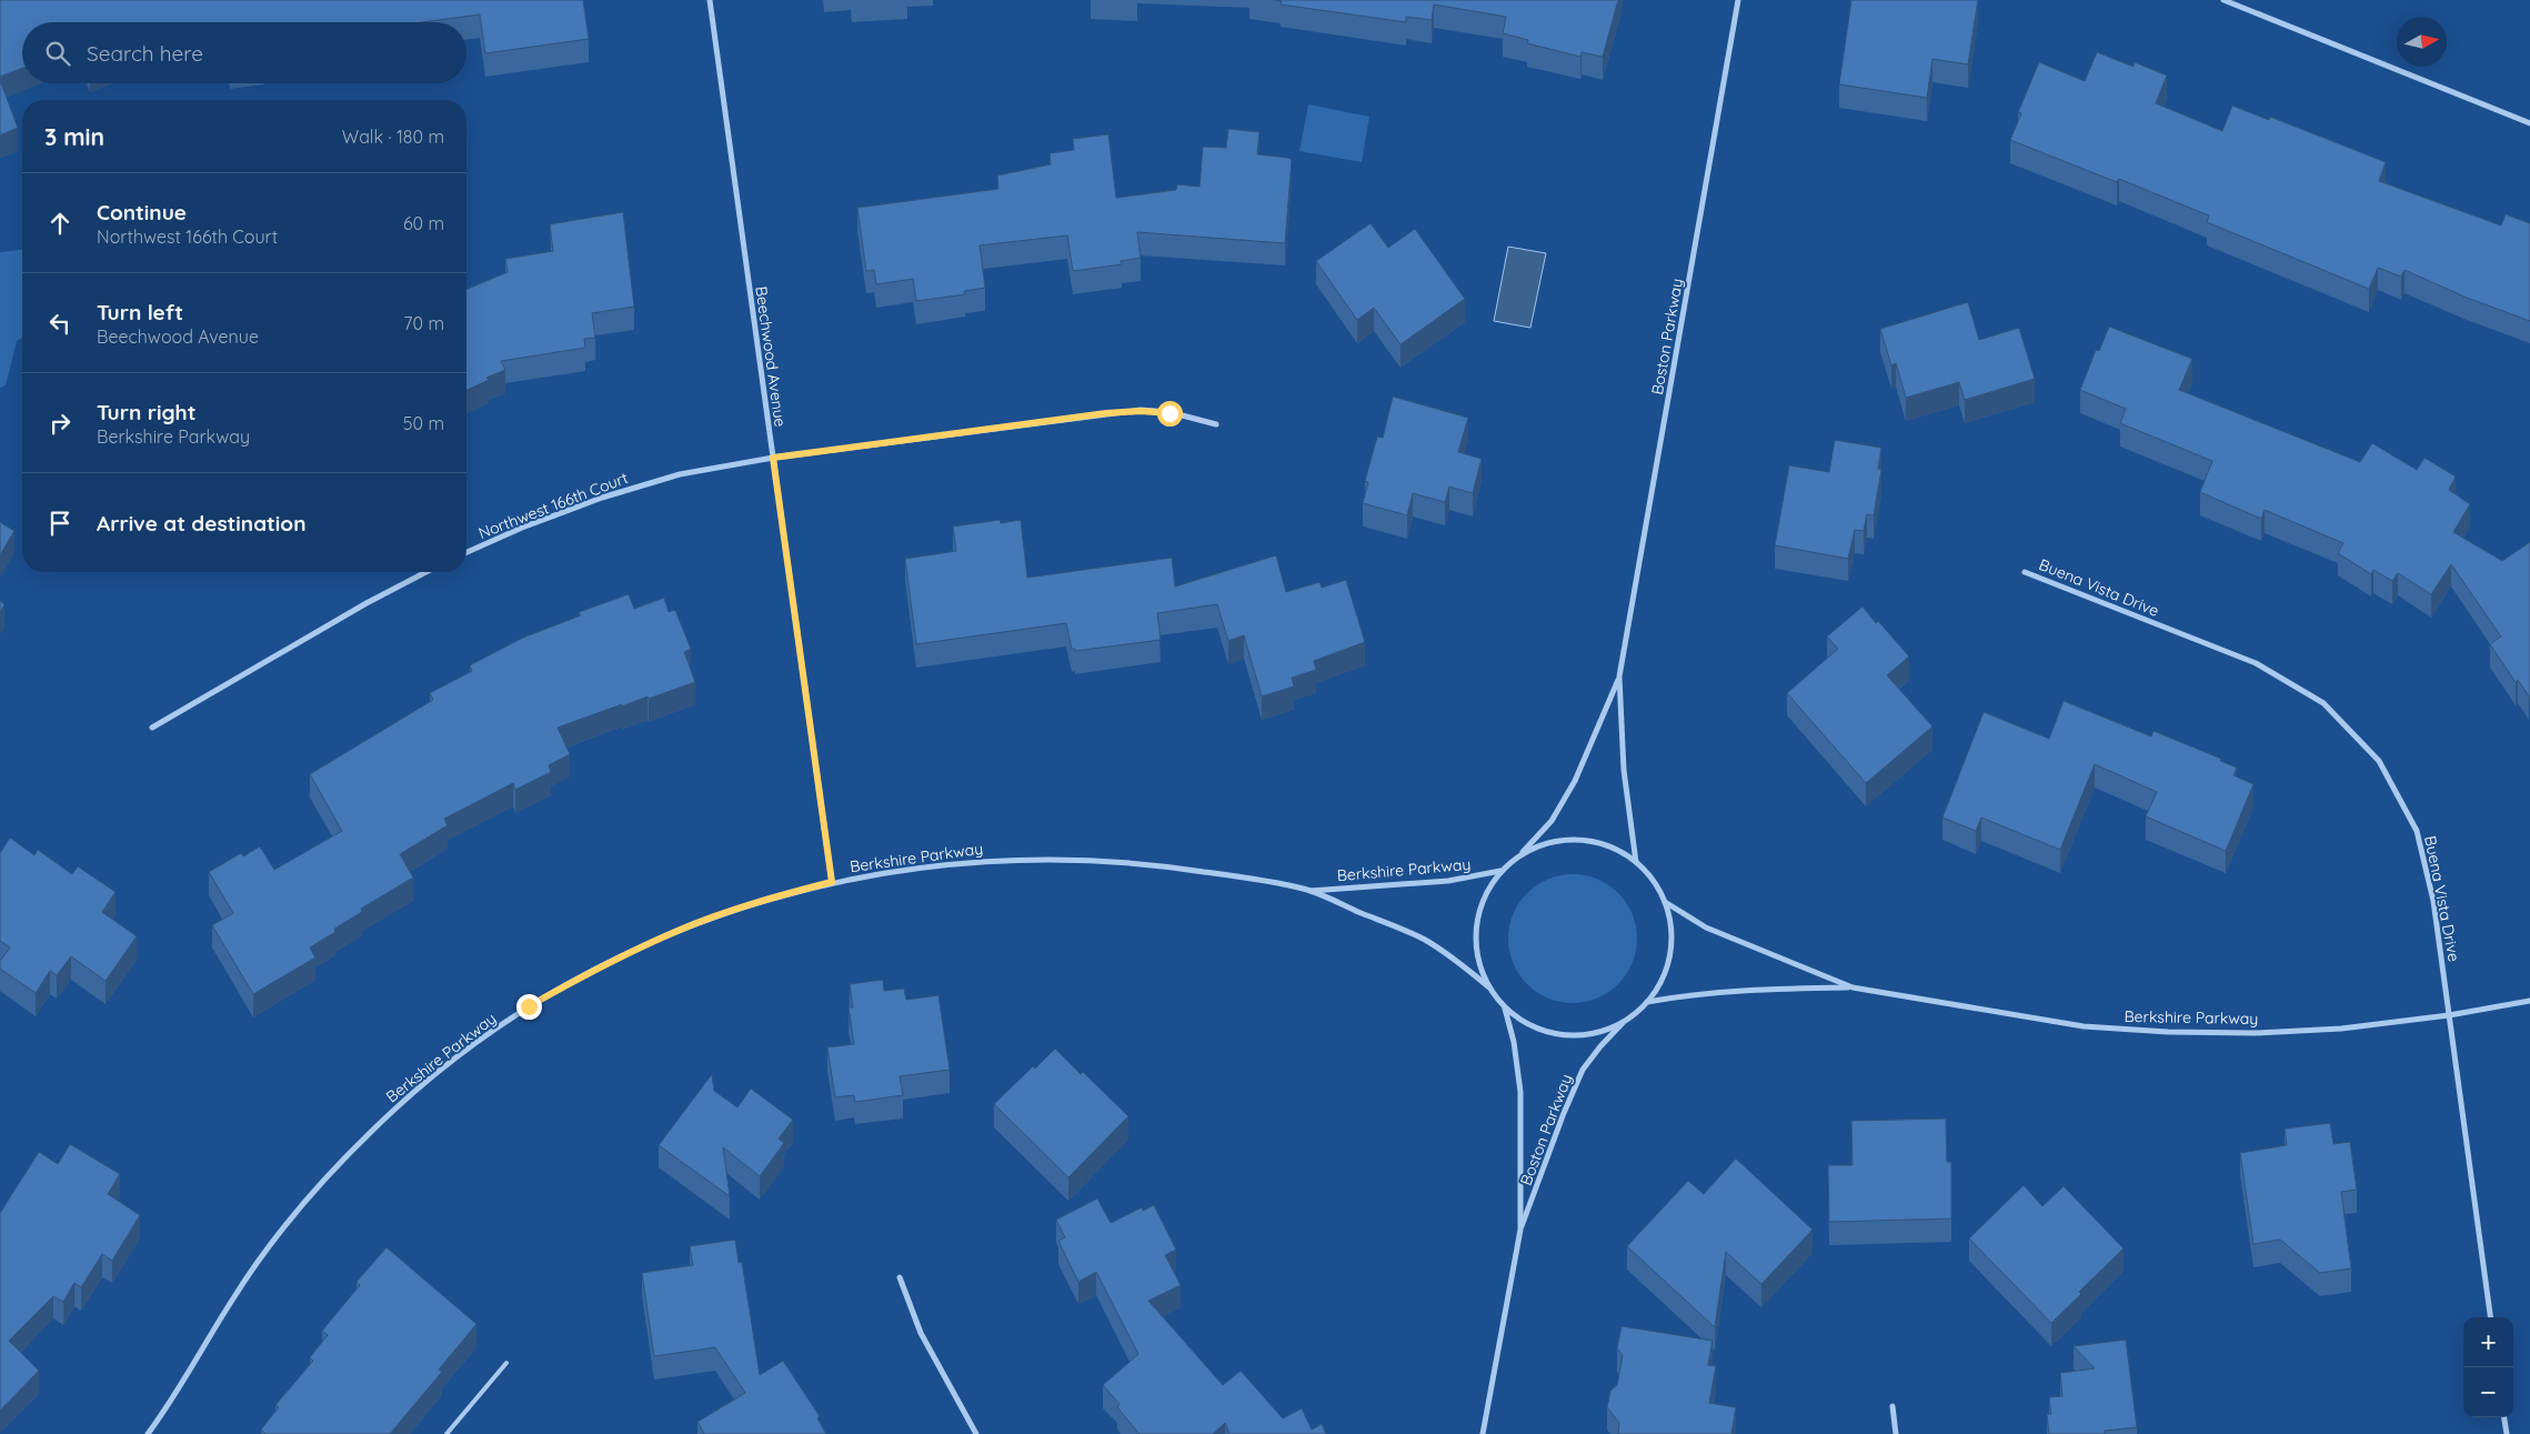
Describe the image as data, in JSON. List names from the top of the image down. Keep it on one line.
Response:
{"streets":{"street":["Boston Parkway","Beechwood Avenue","Northwest 166th Court","Buena Vista Drive","Berkshire Parkway"]},"crossings":[["Boston Parkway","Berkshire Parkway"],["Beechwood Avenue","Northwest 166th Court"],["Beechwood Avenue","Berkshire Parkway"],["Buena Vista Drive","Berkshire Parkway"]],"north":"right","page":{"search":"Search here","heading":["3 min","Walk · 180 m"],"list":[["Continue","Northwest 166th Court","60 m"],["Turn left","Beechwood Avenue","70 m"],["Turn right","Berkshire Parkway","50 m"],"Arrive at destination"],"map_buttons":["+","−"]}}
